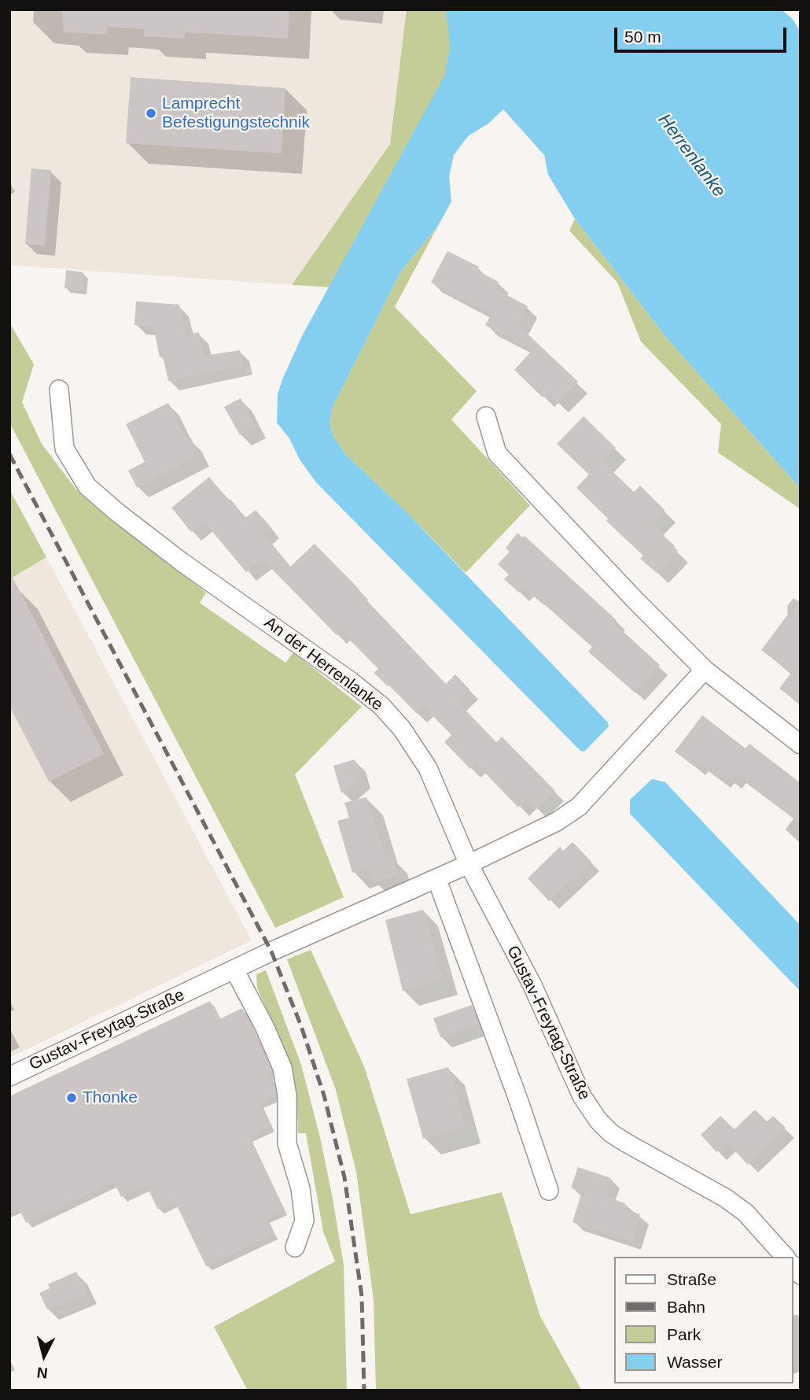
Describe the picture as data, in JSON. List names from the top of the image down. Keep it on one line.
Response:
{"streets":{"street":["An der Herrenlanke","Gustav-Freytag-Straße"]},"crossings":[["An der Herrenlanke","Gustav-Freytag-Straße"]],"water":["Herrenlanke"],"places":["Lamprecht Befestigungstechnik","Thonke"],"legend":["Straße","Bahn","Park","Wasser"],"scale_bar":"50 m","north":"bottom"}
